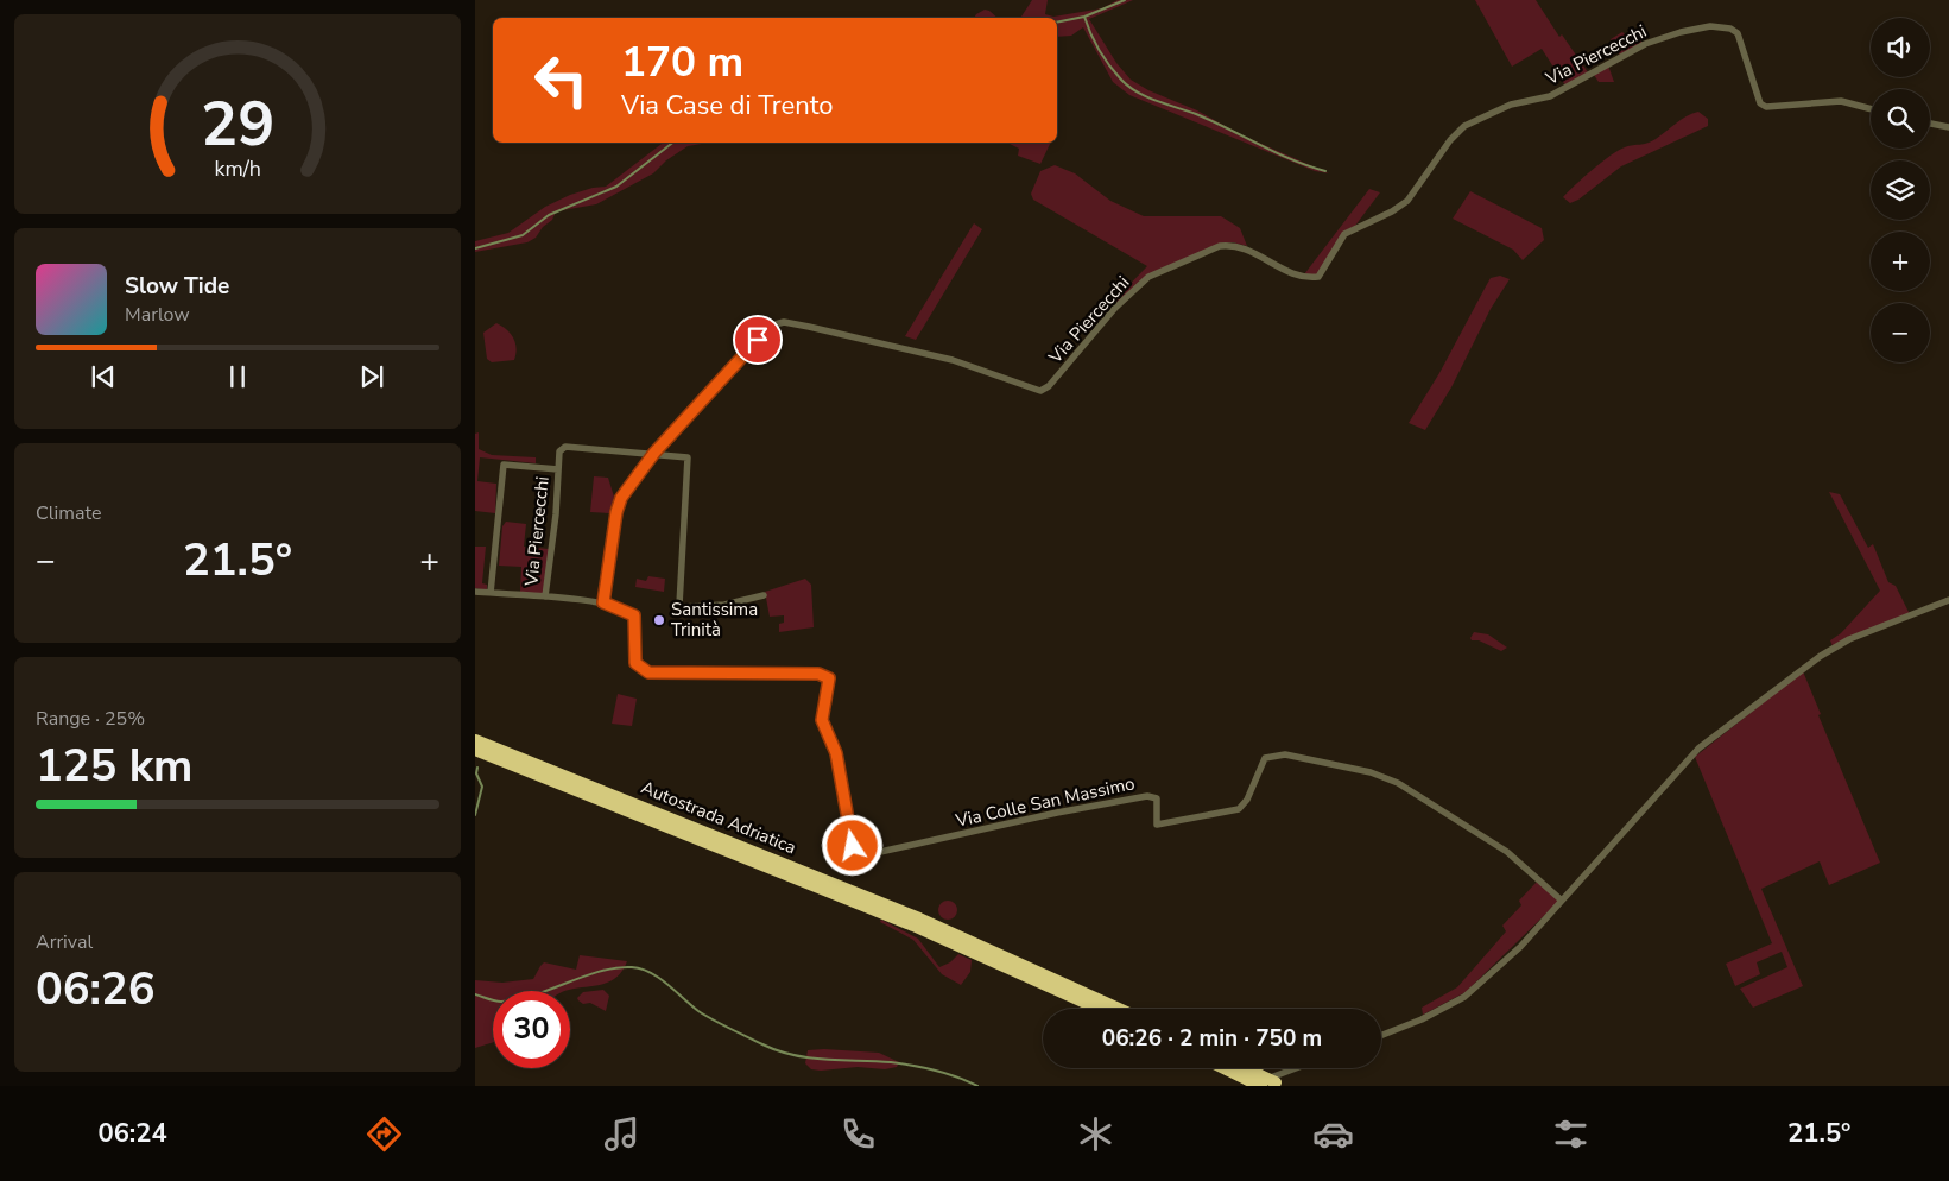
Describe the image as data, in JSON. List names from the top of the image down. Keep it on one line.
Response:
{"streets":{"highway":["Autostrada Adriatica"],"street":["Via Piercecchi","Via Colle San Massimo"]},"crossings":[["Via Piercecchi","Via Colle San Massimo"]],"places":["Santissima Trinità"],"page":{"map_buttons":["+","−"],"turn":["170 m","Via Case di Trento"],"song":["Slow Tide","Marlow"],"tile":["Climate",["Range · 25%","125 km"],["Arrival","06:26"]],"heat":["−","21.5°","+"],"limit":"30","trip":"06:26 · 2 min · 750 m","tabs":["06:24","21.5°"],"gauge":["29","km/h"]}}
